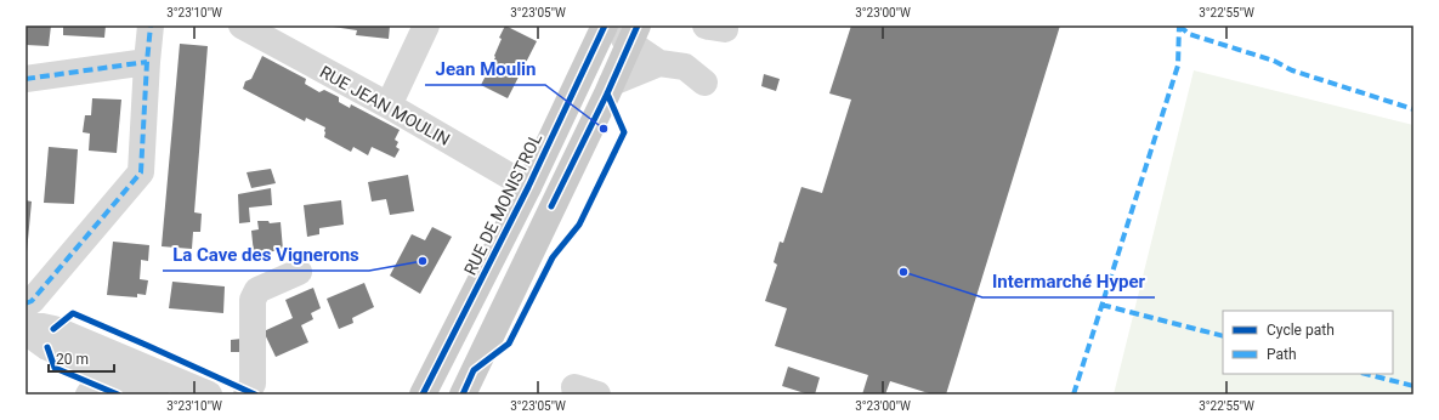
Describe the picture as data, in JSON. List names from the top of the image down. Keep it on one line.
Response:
{"streets":{"main road":["RUE DE MONISTROL"],"street":["RUE JEAN MOULIN"]},"crossings":[["RUE JEAN MOULIN","RUE DE MONISTROL"]],"places":["Jean Moulin","La Cave des Vignerons","Intermarché Hyper"],"legend":["Cycle path","Path"],"scale_bar":"20 m","coordinates":["3°23'10\"W","3°23'05\"W","3°23'00\"W","3°22'55\"W"]}
